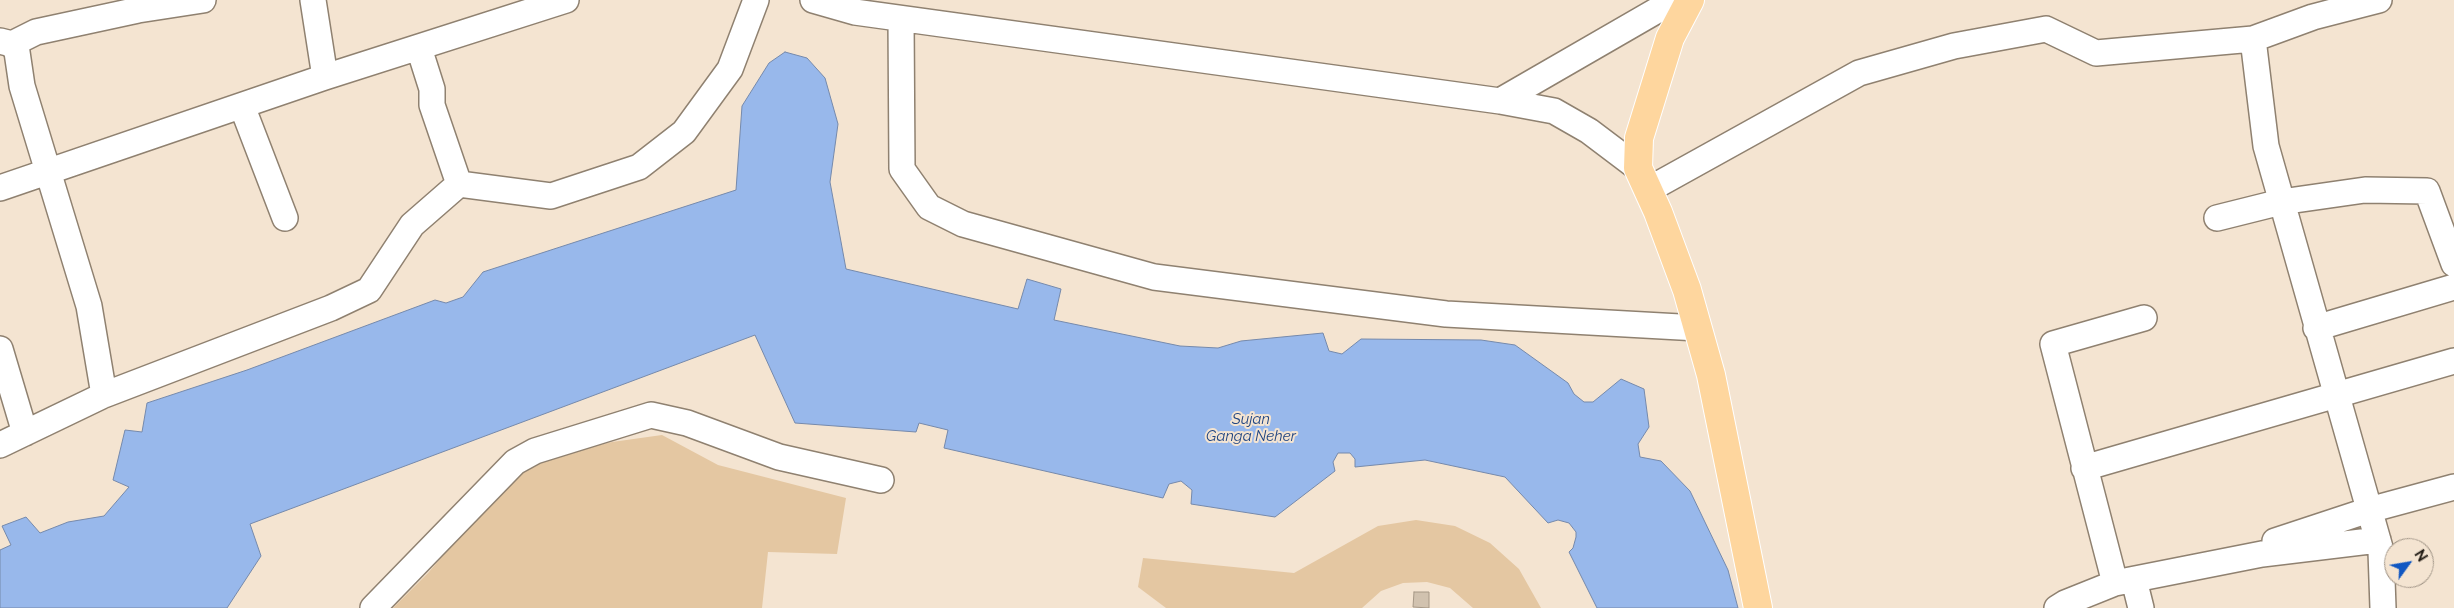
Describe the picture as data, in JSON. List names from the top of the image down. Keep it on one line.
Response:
{"water":["Sujan Ganga Neher"],"north":"top right"}
